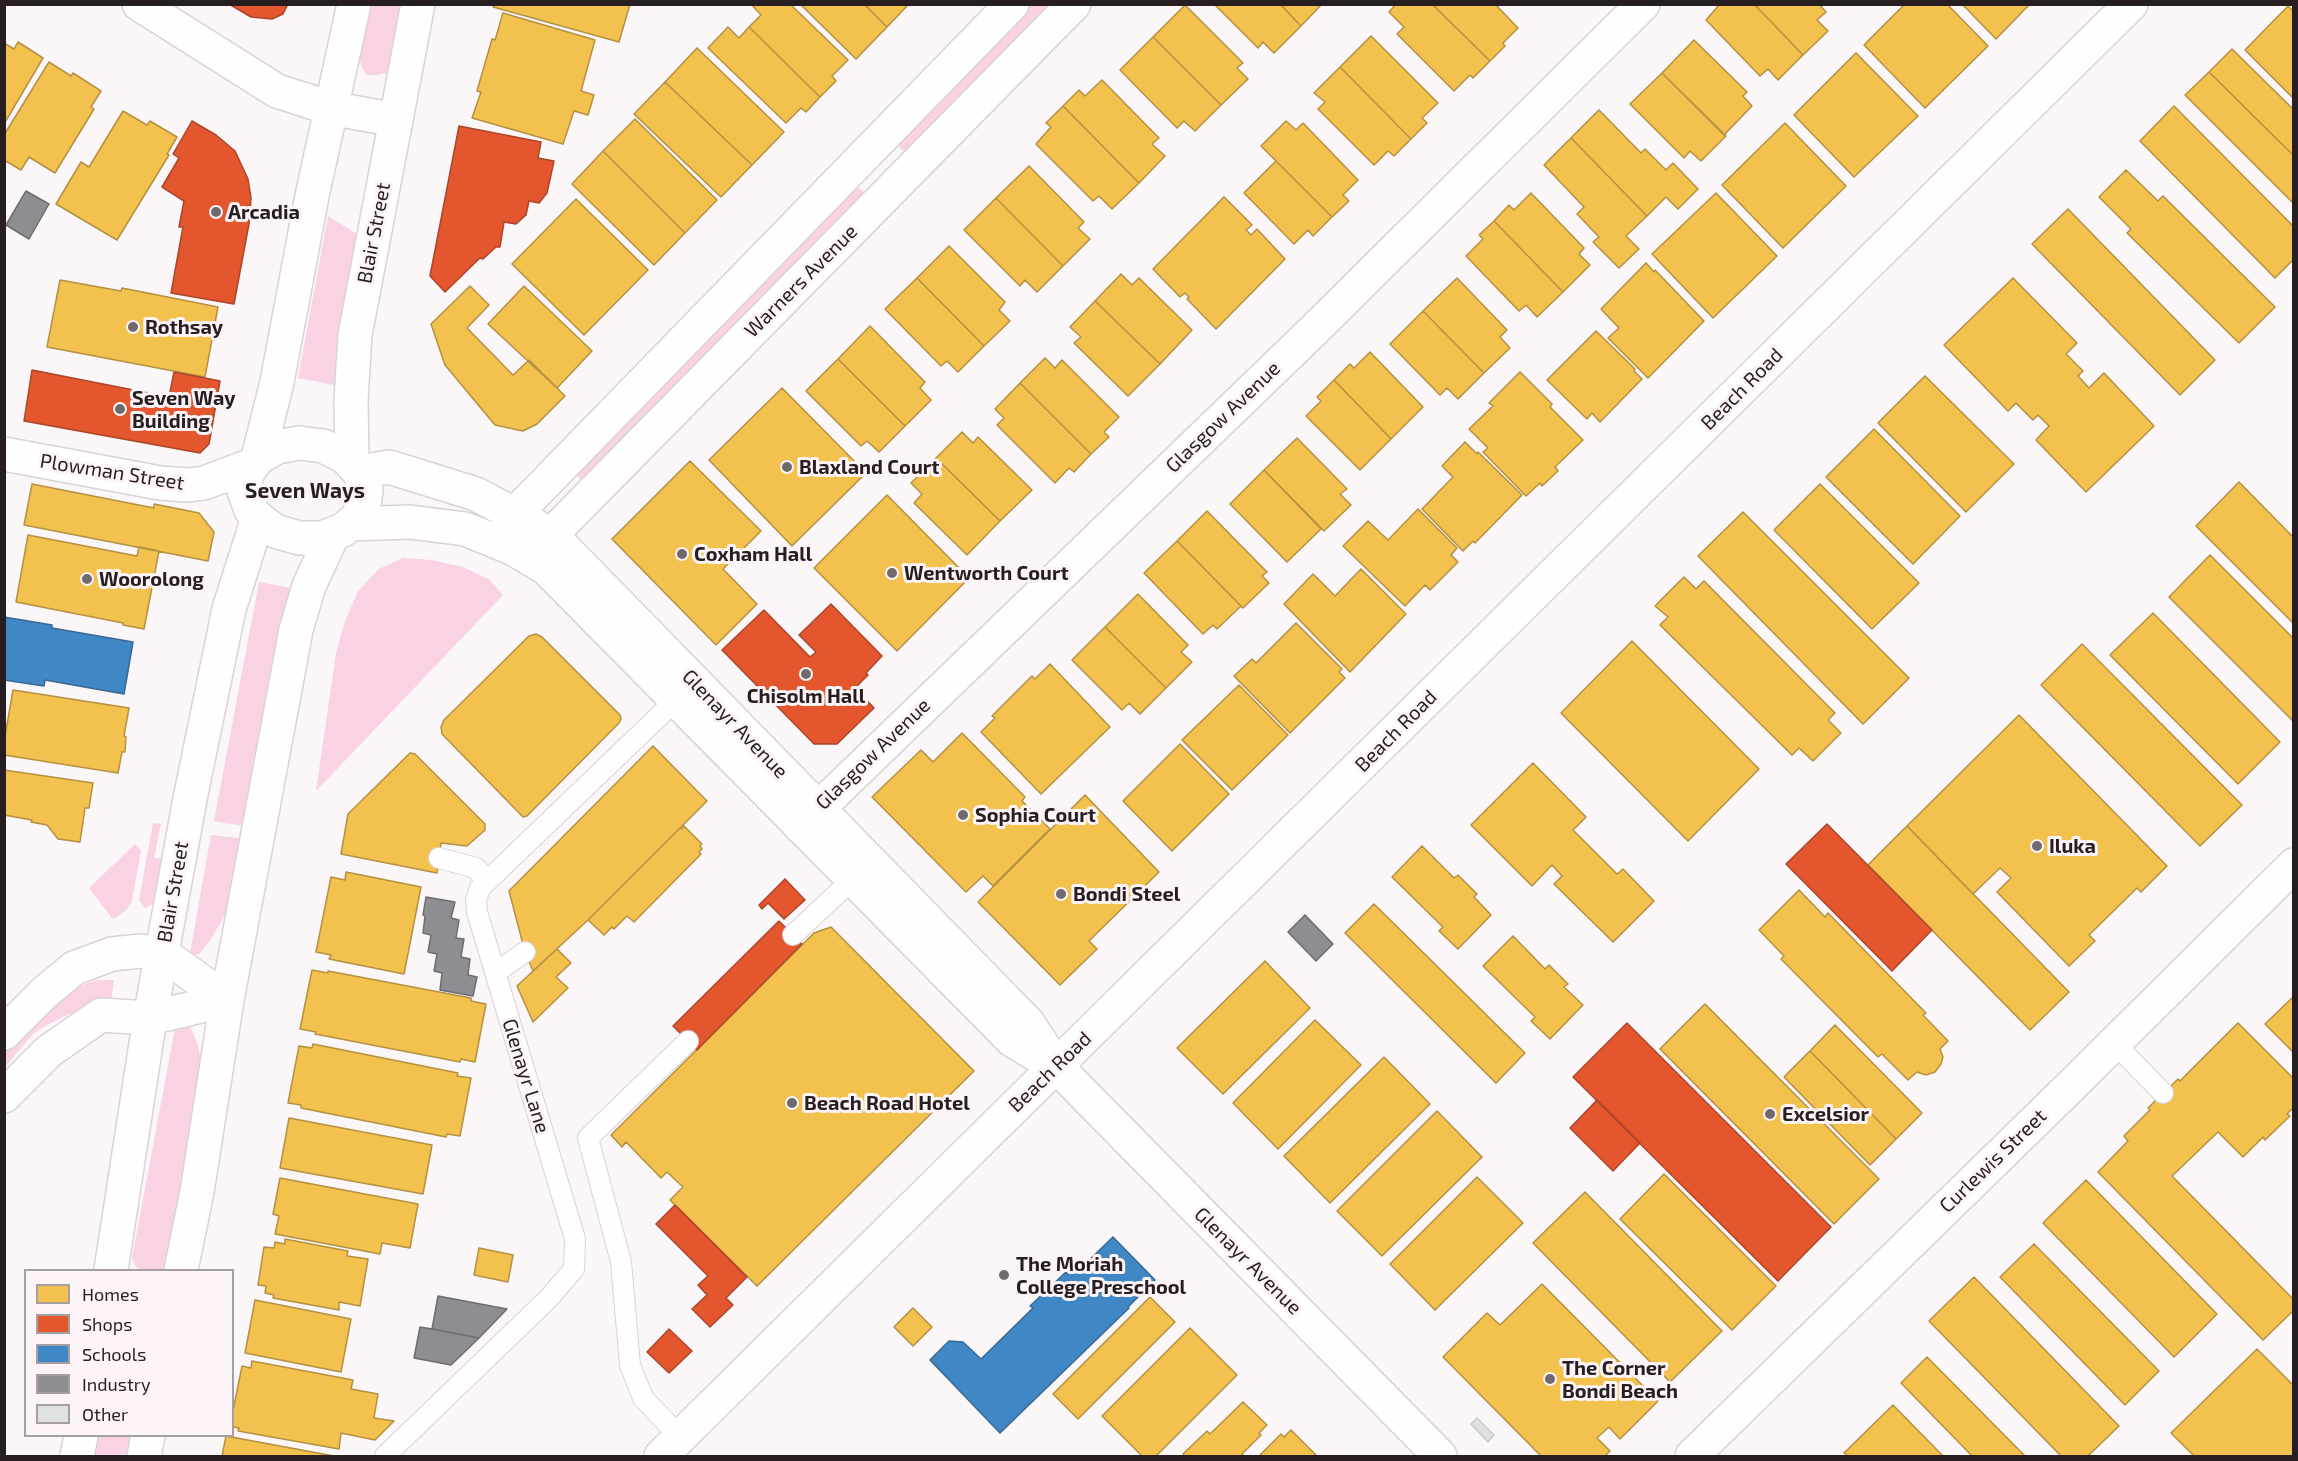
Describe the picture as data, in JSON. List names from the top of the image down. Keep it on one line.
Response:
{"streets":{"street":["Blair Street","Warners Avenue","Beach Road","Glasgow Avenue","Plowman Street","Glenayr Avenue","Curlewis Street"],"lane":["Glenayr Lane"]},"crossings":[["Blair Street","Plowman Street"],["Blair Street","Glenayr Avenue"],["Warners Avenue","Glenayr Avenue"],["Beach Road","Glenayr Avenue"],["Glasgow Avenue","Glenayr Avenue"],["Plowman Street","Glenayr Avenue"],["Glenayr Avenue","Glenayr Lane"]],"districts":["Seven Ways"],"places":["Arcadia","Rothsay","Seven Way Building","Blaxland Court","Coxham Hall","Wentworth Court","Woorolong","Chisolm Hall","Sophia Court","Iluka","Bondi Steel","Beach Road Hotel","Excelsior","The Moriah College Preschool","The Corner Bondi Beach"],"legend":["Homes","Shops","Schools","Industry","Other"]}
